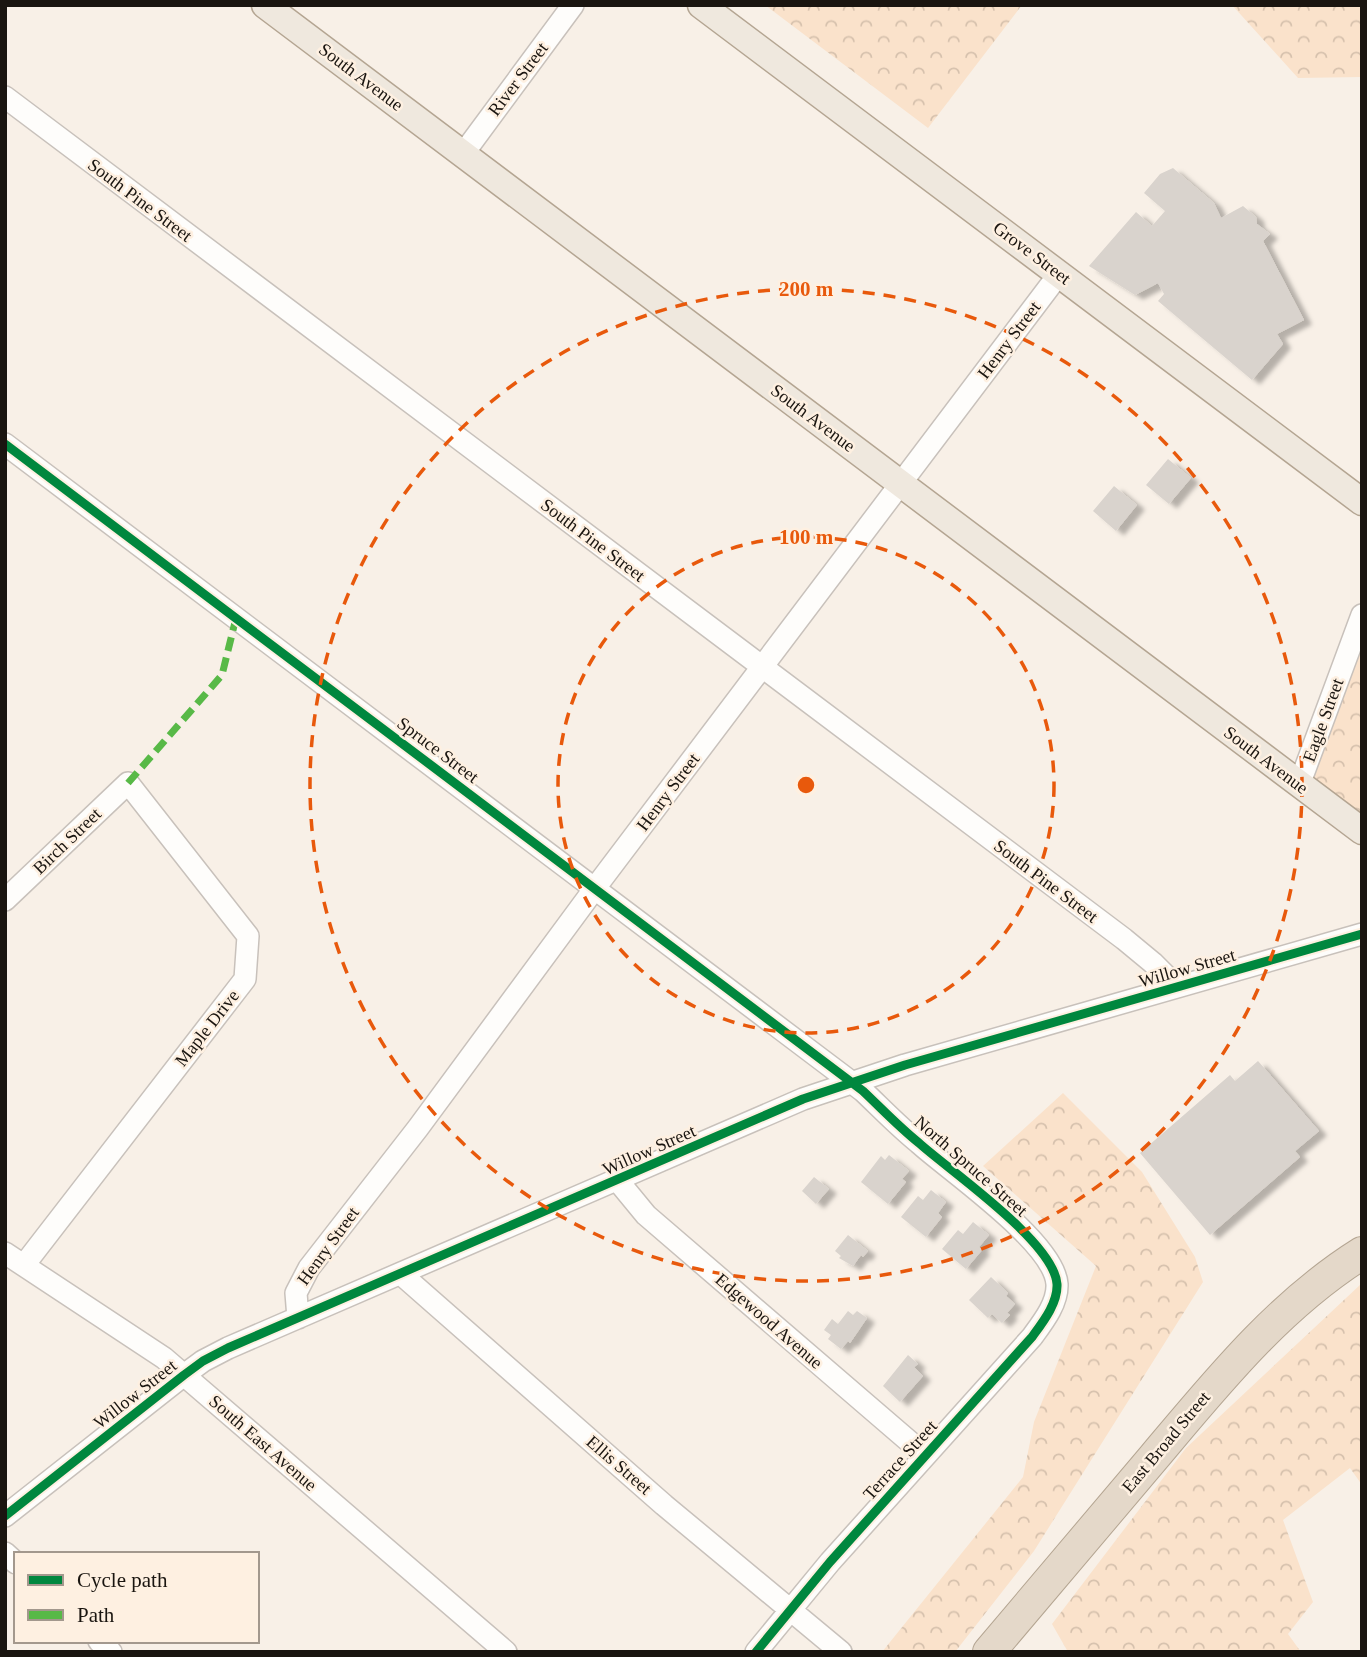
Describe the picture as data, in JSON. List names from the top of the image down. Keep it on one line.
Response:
{"streets":{"highway":["East Broad Street"],"main road":["South Avenue","Grove Street"],"street":["River Street","South Pine Street","Henry Street","Eagle Street","Spruce Street","Birch Street","Willow Street","Maple Drive","North Spruce Street","Edgewood Avenue","South East Avenue","Terrace Street","Ellis Street"]},"crossings":[["South Avenue","River Street"],["South Avenue","Henry Street"],["South Avenue","Eagle Street"],["South Pine Street","Henry Street"],["South Pine Street","Willow Street"],["Grove Street","Henry Street"],["Henry Street","Spruce Street"],["Henry Street","Willow Street"],["Spruce Street","Willow Street"],["Spruce Street","North Spruce Street"],["Birch Street","Maple Drive"],["Willow Street","North Spruce Street"],["Willow Street","Edgewood Avenue"],["Willow Street","South East Avenue"],["Willow Street","Ellis Street"],["Maple Drive","South East Avenue"],["North Spruce Street","Terrace Street"],["Edgewood Avenue","Terrace Street"],["Terrace Street","Ellis Street"]],"legend":["Cycle path","Path"],"rings":["200 m","100 m"]}
